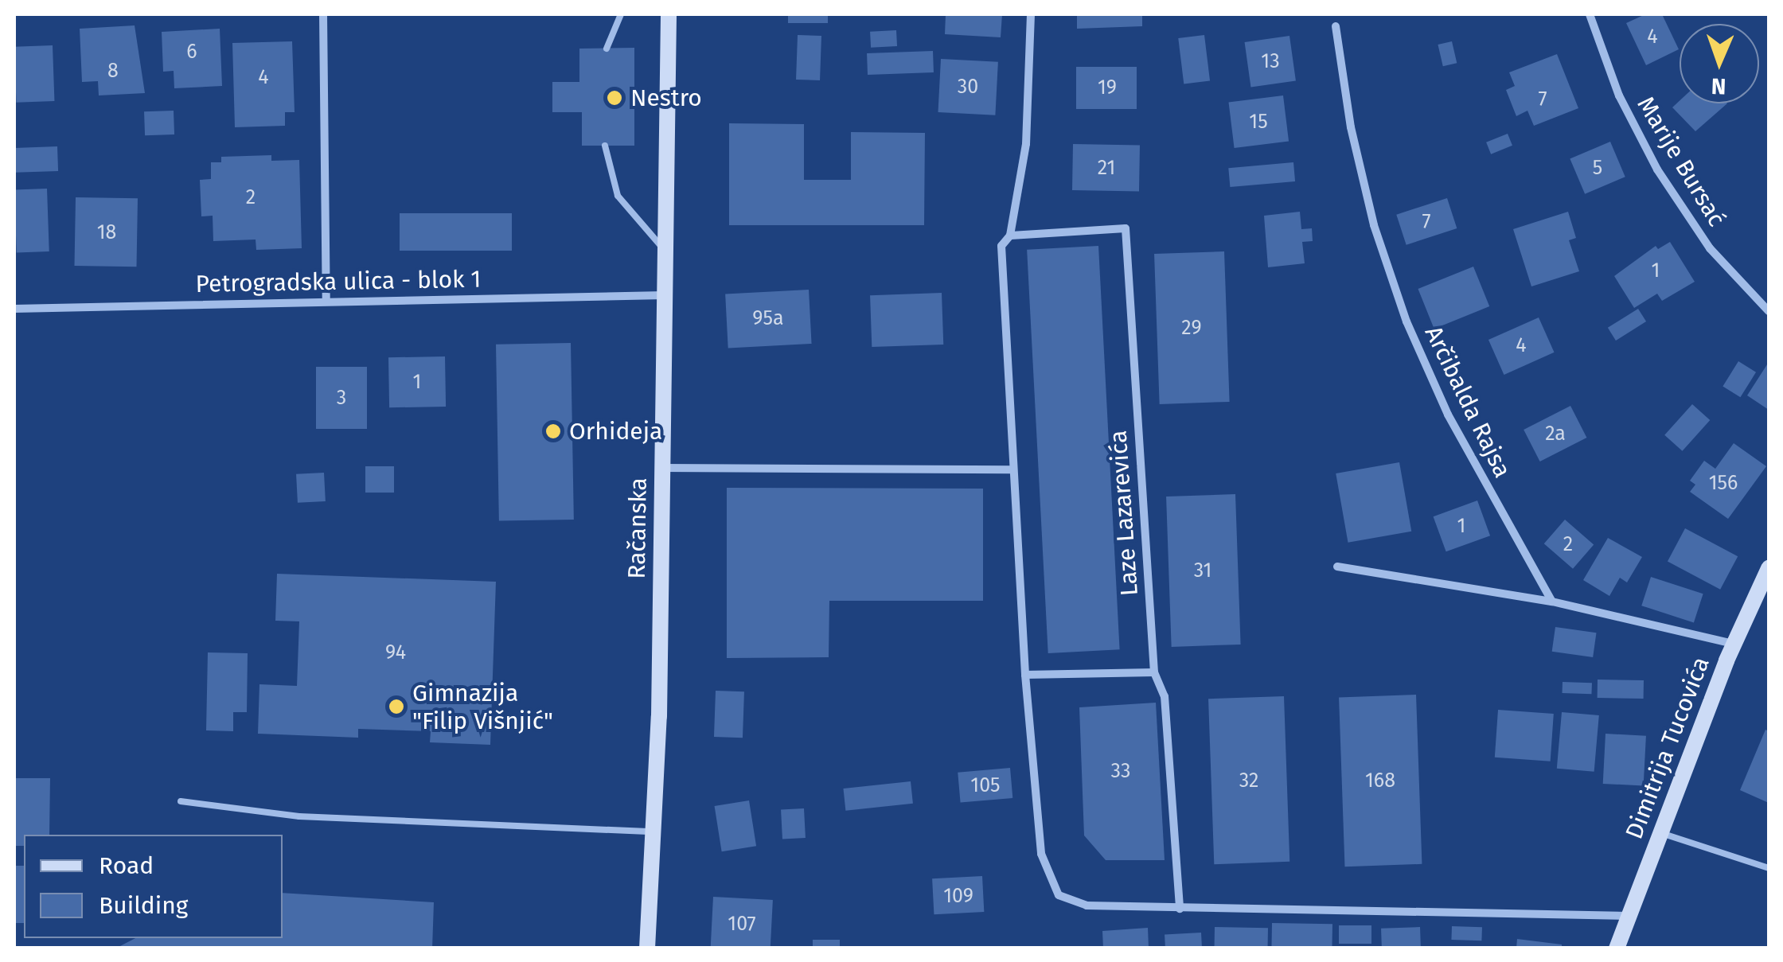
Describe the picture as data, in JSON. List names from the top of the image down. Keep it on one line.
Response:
{"streets":{"main road":["Račanska","Dimitrija Tucovića"],"street":["Marije Bursać","Petrogradska ulica - blok 1","Arčibalda Rajsa","Laze Lazarevića"]},"crossings":[["Petrogradska ulica - blok 1","Račanska"]],"places":["Nestro","Orhideja","Gimnazija \"Filip Višnjić\""],"house_numbers":["4","6","13","8","4","30","19","7","15","21","5","2","7","18","1","95a","29","4","1","3","2a","156","1","2","31","94","33","32","168","105","109","107"],"legend":["Road","Building"],"north":"bottom"}
